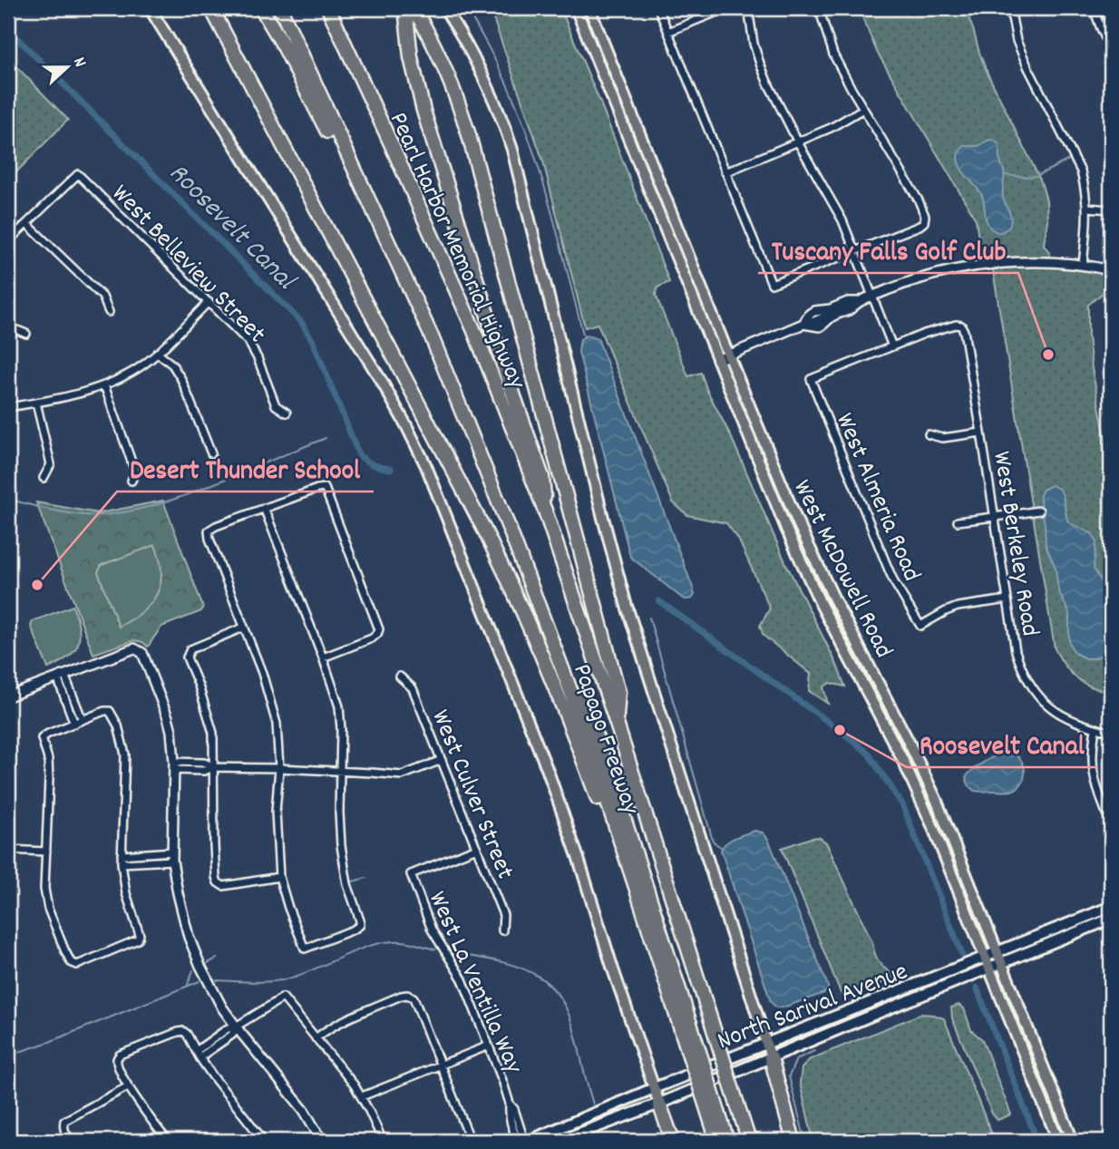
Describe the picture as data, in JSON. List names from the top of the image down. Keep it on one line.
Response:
{"streets":{"highway":["Pearl Harbor Memorial Highway","Papago Freeway"],"main road":["West McDowell Road","North Sarival Avenue"],"street":["West Belleview Street","West Almeria Road","West Berkeley Road","West Culver Street","West La Ventilla Way"]},"crossings":[["Pearl Harbor Memorial Highway","Papago Freeway"],["West Almeria Road","West Berkeley Road"],["West McDowell Road","North Sarival Avenue"],["West Culver Street","West La Ventilla Way"]],"water":["Roosevelt Canal"],"places":["Tuscany Falls Golf Club","Desert Thunder School","Roosevelt Canal"],"north":"right"}
